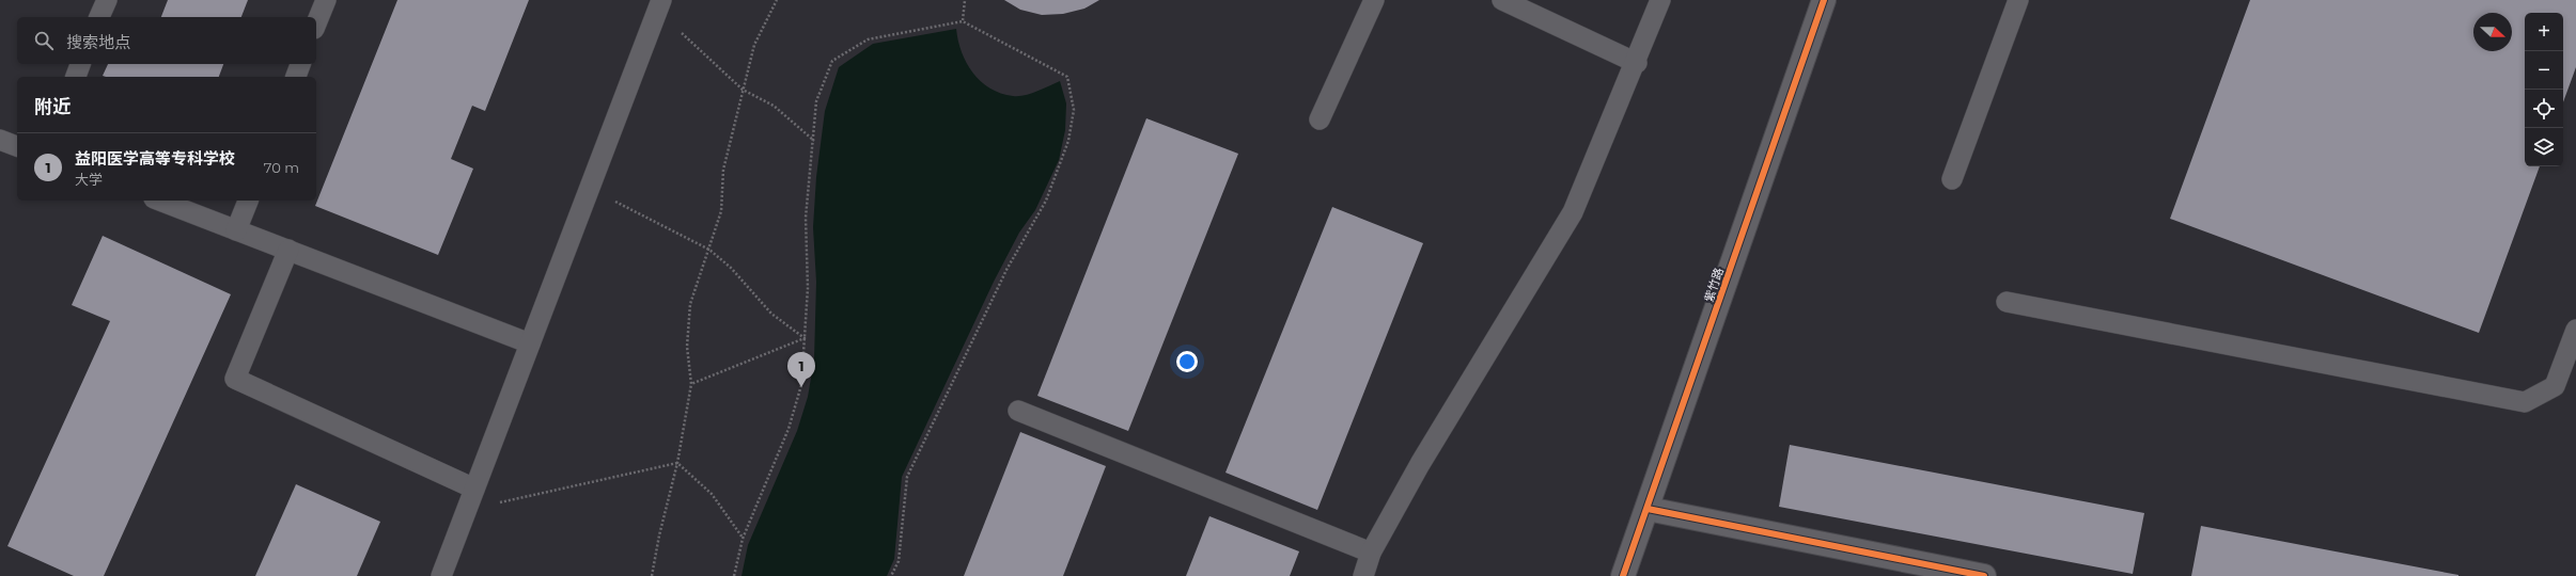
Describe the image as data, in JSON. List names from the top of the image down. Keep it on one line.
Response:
{"streets":{"street":["紫竹路"]},"north":"right","page":{"map_buttons":["+","−"],"search":"搜索地点","heading":"附近","list":[{"mark":"1","name":"益阳医学高等专科学校","note":"大学","value":"70 m"}],"pins":"1"}}
